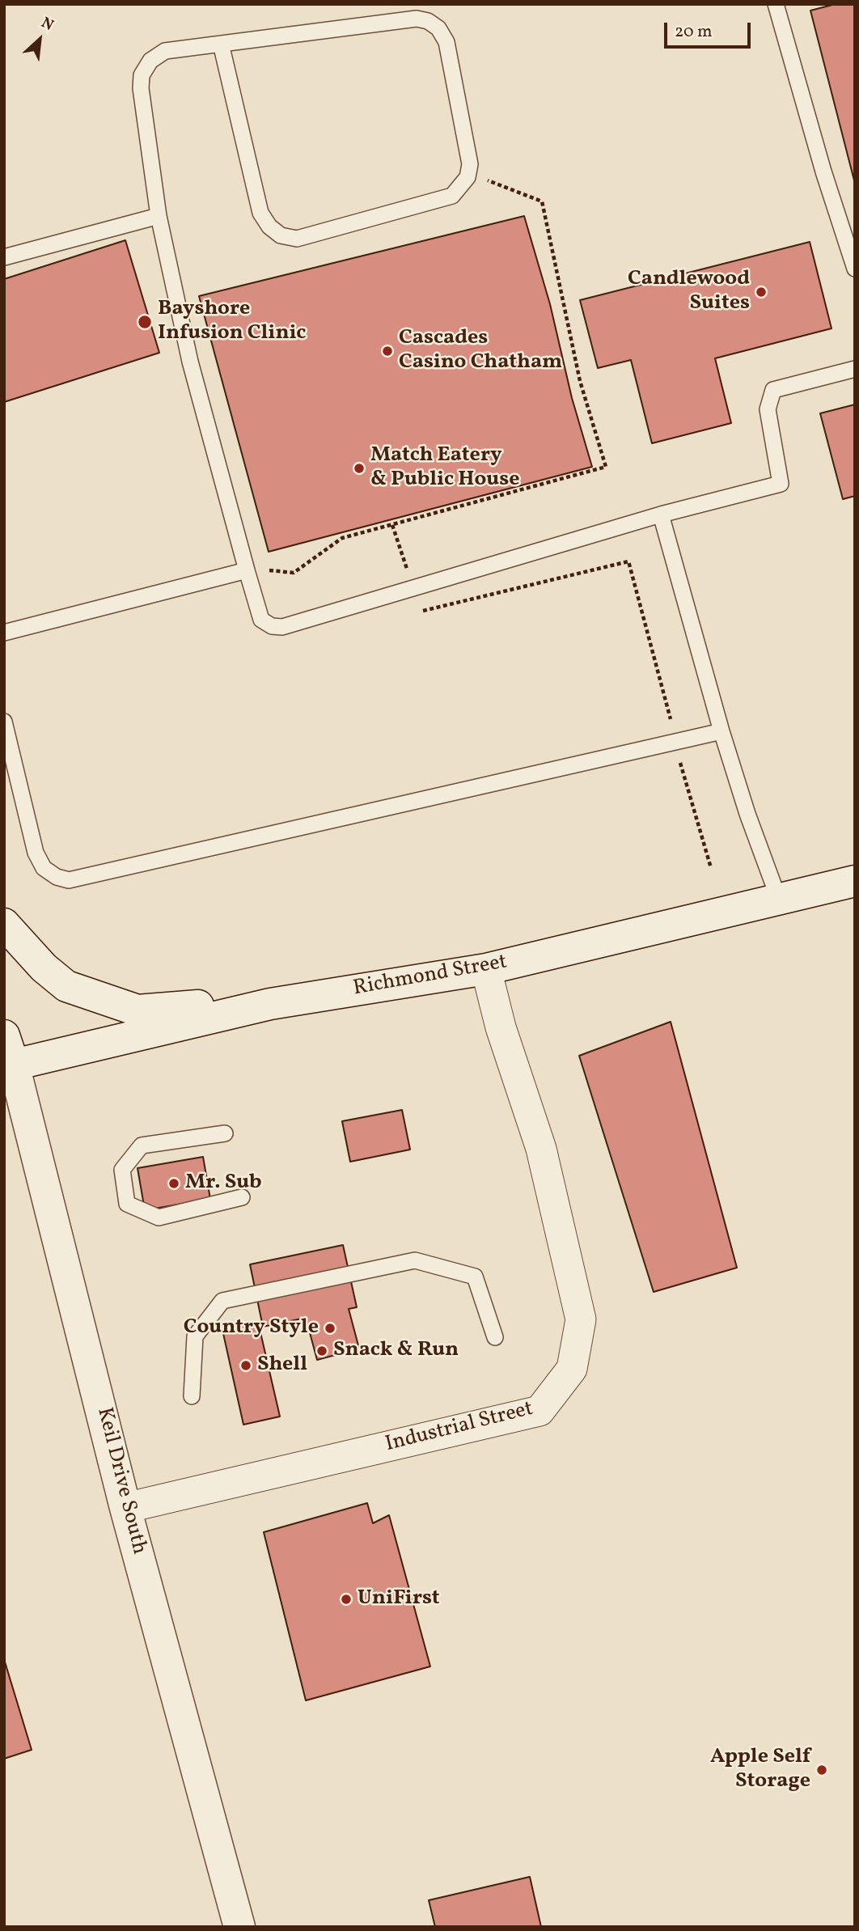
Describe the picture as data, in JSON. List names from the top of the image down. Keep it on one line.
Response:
{"streets":{"main road":["Richmond Street","Keil Drive South"],"street":["Industrial Street"]},"crossings":[["Richmond Street","Industrial Street"],["Richmond Street","Keil Drive South"],["Industrial Street","Keil Drive South"]],"places":["Candlewood Suites","Bayshore Infusion Clinic","Cascades Casino Chatham","Match Eatery & Public House","Mr. Sub","Country Style","Snack & Run","Shell","UniFirst","Apple Self Storage"],"scale_bar":"20 m","north":"top right"}
